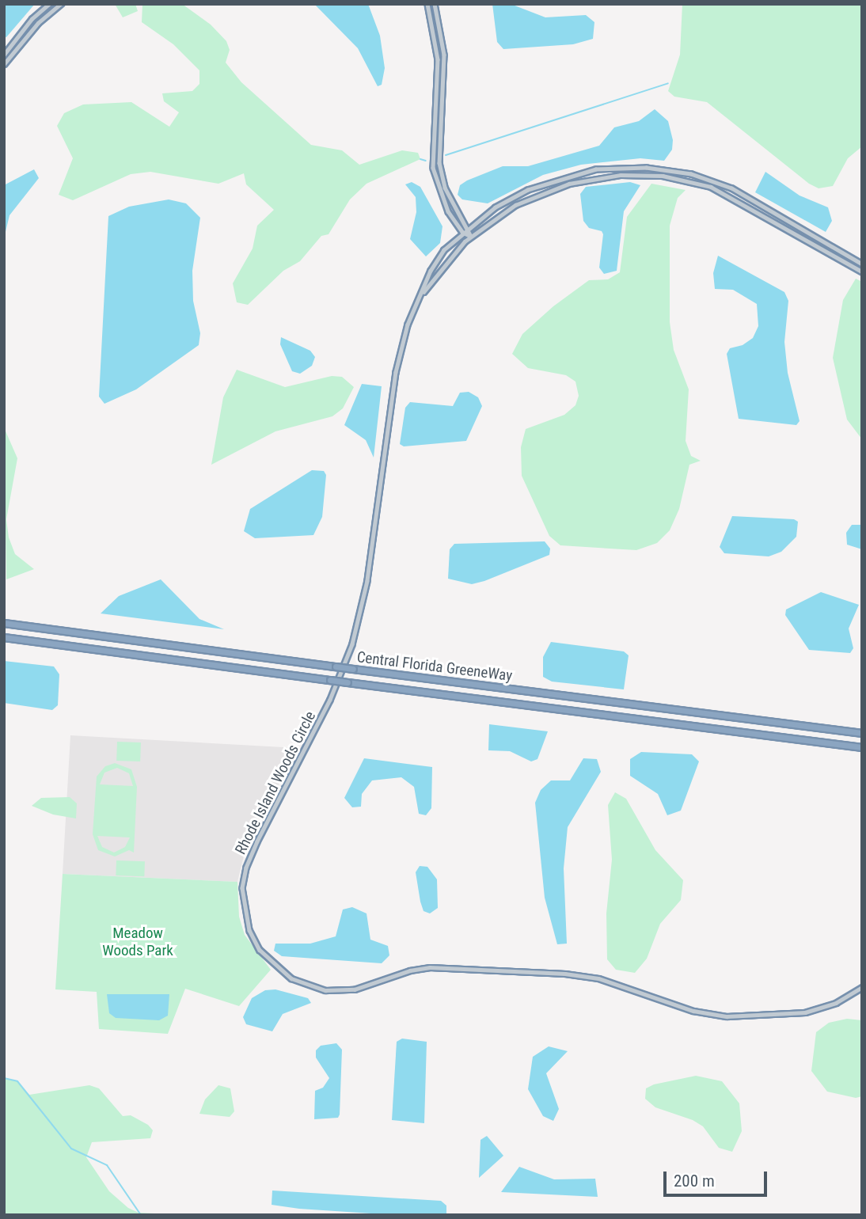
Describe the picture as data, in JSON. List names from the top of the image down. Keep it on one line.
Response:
{"streets":{"highway":["Central Florida GreeneWay"],"street":["Rhode Island Woods Circle"]},"parks":["Meadow Woods Park"],"scale_bar":"200 m"}
